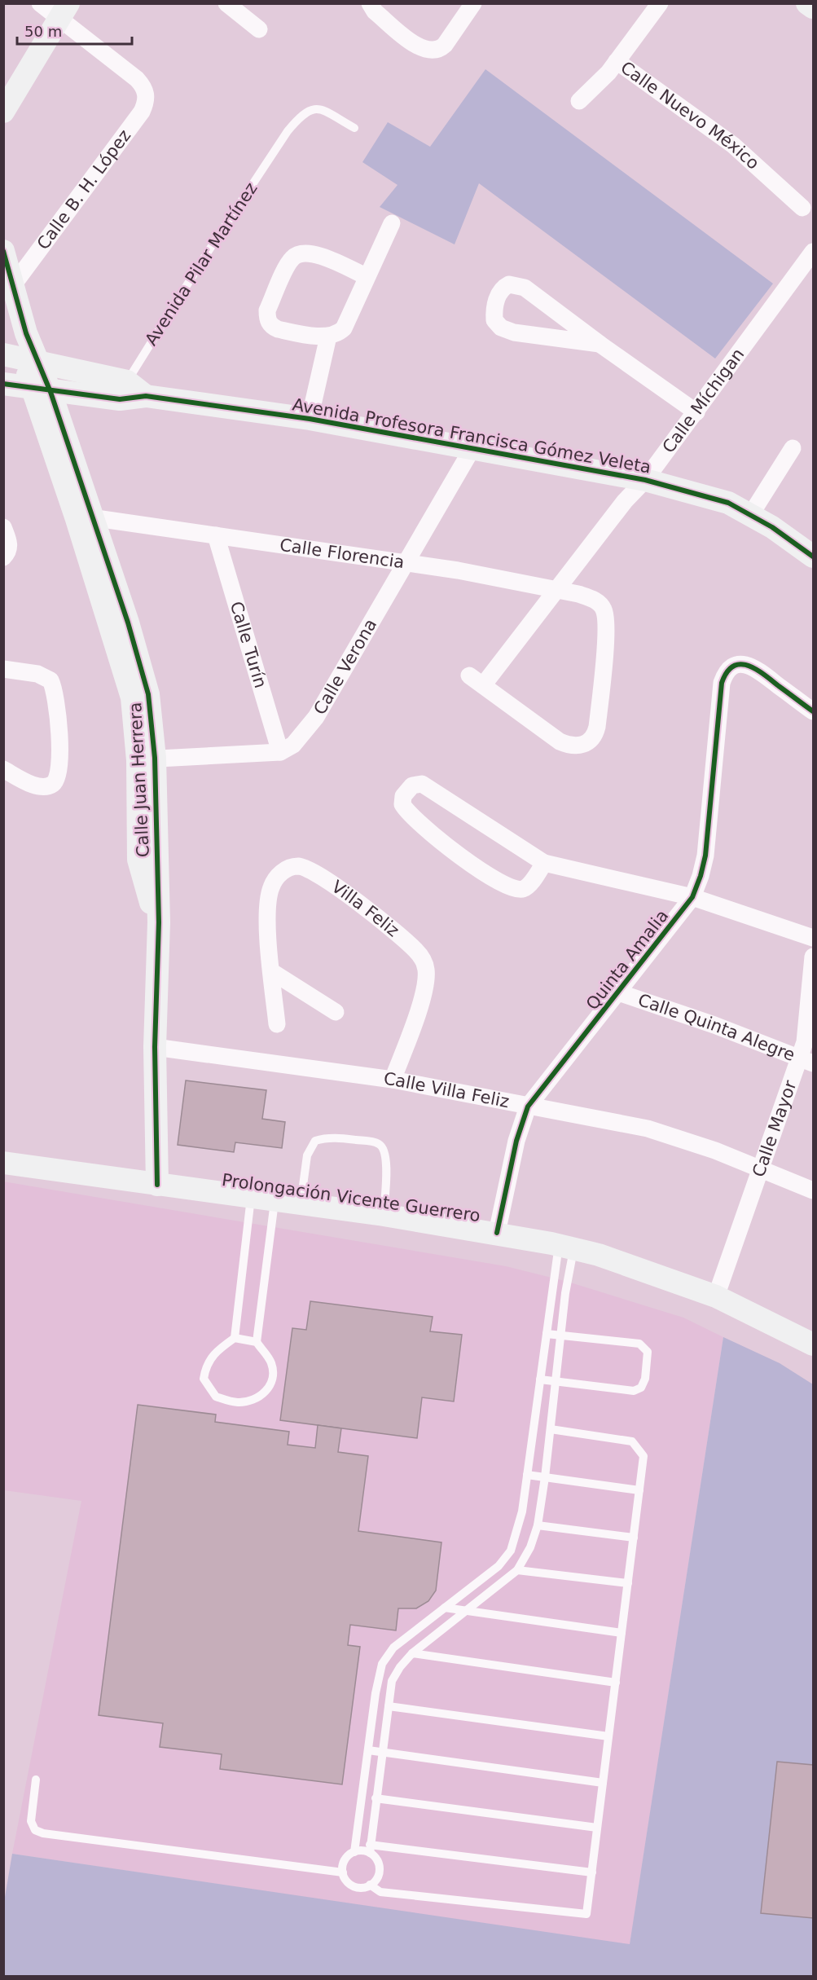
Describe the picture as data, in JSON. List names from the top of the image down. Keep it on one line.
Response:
{"streets":{"street":["Calle Nuevo México","Calle B. H. López","Calle Míchigan","Avenida Profesora Francisca Gómez Veleta","Calle Florencia","Calle Turín","Calle Verona","Calle Juan Herrera","Villa Feliz","Quinta Amalia","Calle Quinta Alegre","Calle Villa Feliz","Calle Mayor","Prolongación Vicente Guerrero"],"lane":["Avenida Pilar Martínez"]},"crossings":[["Calle B. H. López","Calle Juan Herrera"],["Avenida Pilar Martínez","Avenida Profesora Francisca Gómez Veleta"],["Calle Míchigan","Avenida Profesora Francisca Gómez Veleta"],["Calle Míchigan","Calle Florencia"],["Avenida Profesora Francisca Gómez Veleta","Calle Verona"],["Avenida Profesora Francisca Gómez Veleta","Calle Juan Herrera"],["Calle Florencia","Calle Turín"],["Calle Florencia","Calle Verona"],["Calle Florencia","Calle Juan Herrera"],["Calle Turín","Calle Verona"],["Calle Juan Herrera","Calle Villa Feliz"],["Calle Juan Herrera","Prolongación Vicente Guerrero"],["Villa Feliz","Calle Villa Feliz"],["Quinta Amalia","Calle Quinta Alegre"],["Quinta Amalia","Calle Villa Feliz"],["Quinta Amalia","Prolongación Vicente Guerrero"],["Calle Quinta Alegre","Calle Mayor"],["Calle Villa Feliz","Calle Mayor"],["Calle Mayor","Prolongación Vicente Guerrero"]],"scale_bar":"50 m"}
